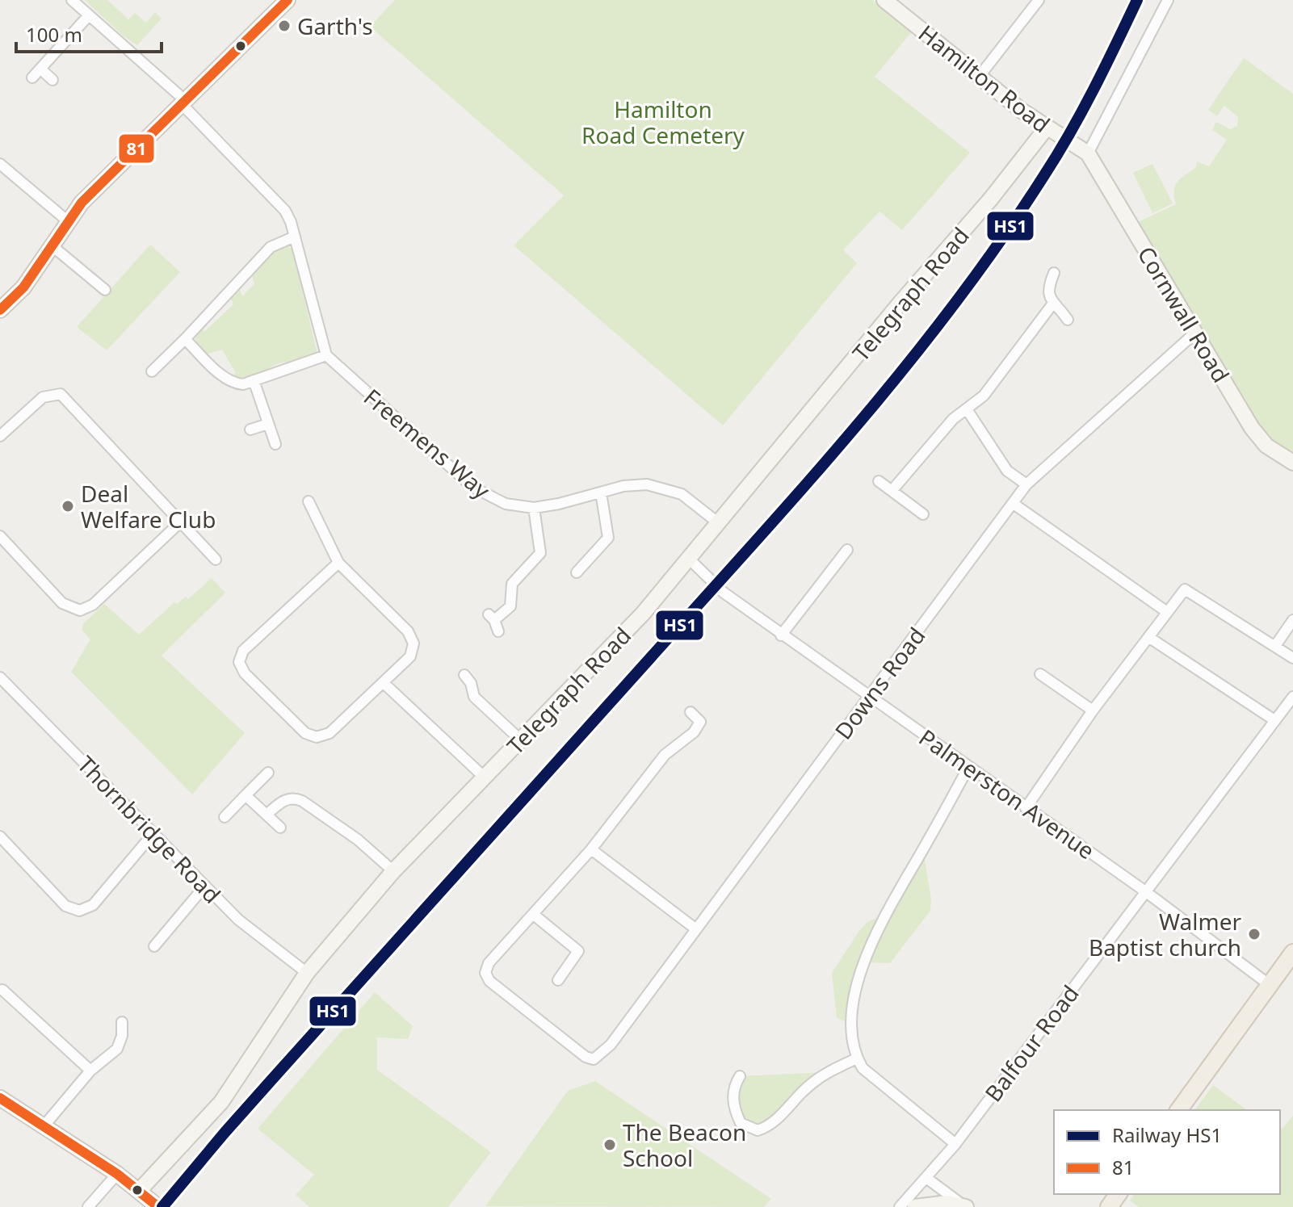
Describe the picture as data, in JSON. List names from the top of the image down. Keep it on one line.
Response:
{"streets":{"street":["Hamilton Road","Telegraph Road","Cornwall Road","Freemens Way","Downs Road","Palmerston Avenue","Thornbridge Road","Balfour Road"]},"crossings":[["Hamilton Road","Telegraph Road"],["Hamilton Road","Cornwall Road"],["Telegraph Road","Freemens Way"],["Telegraph Road","Palmerston Avenue"],["Telegraph Road","Thornbridge Road"],["Cornwall Road","Downs Road"],["Downs Road","Palmerston Avenue"],["Palmerston Avenue","Balfour Road"]],"parks":["Hamilton Road Cemetery"],"places":["Garth's","Deal Welfare Club","Walmer Baptist church","The Beacon School"],"lines":["rail line HS1","transit line 81"],"legend":["Railway HS1","81"],"scale_bar":"100 m"}
